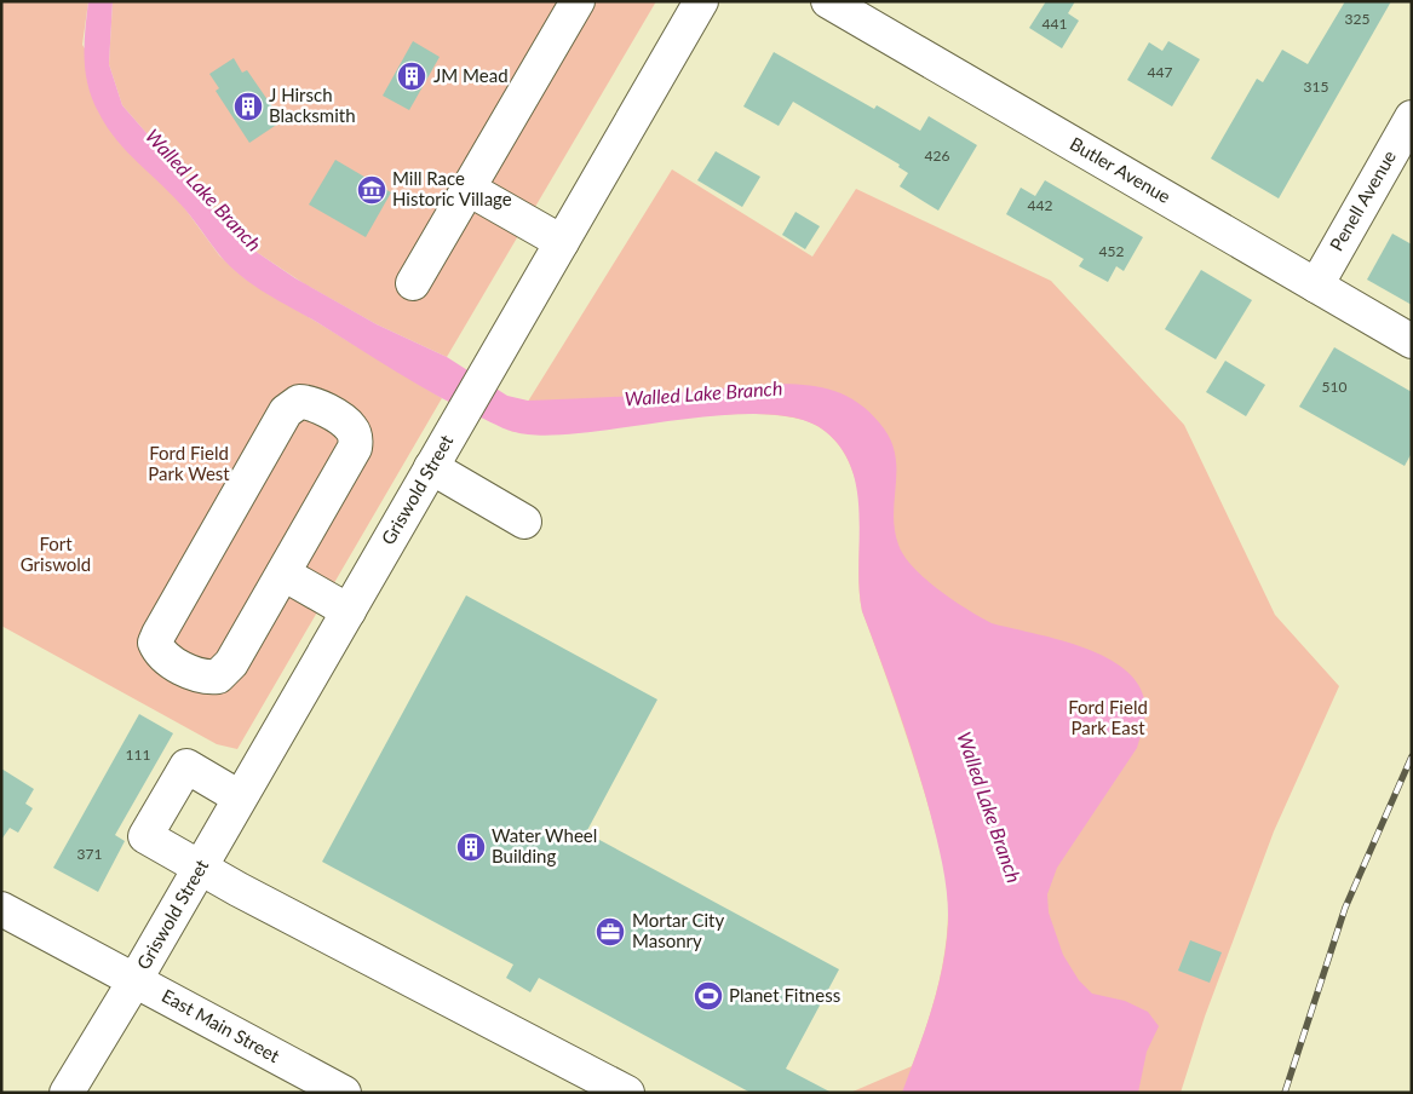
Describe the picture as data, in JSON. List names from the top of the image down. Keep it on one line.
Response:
{"streets":{"street":["Butler Avenue","Penell Avenue","Griswold Street","East Main Street"]},"crossings":[["Butler Avenue","Penell Avenue"],["Griswold Street","East Main Street"]],"water":["Walled Lake Branch"],"parks":["Ford Field Park West","Fort Griswold","Ford Field Park East"],"places":{"building":["JM Mead","J Hirsch Blacksmith","Water Wheel Building"],"museum":["Mill Race Historic Village"],"office":["Mortar City Masonry"],"sports":["Planet Fitness"]},"house_numbers":["325","441","447","315","426","442","452","510","111","371"]}
